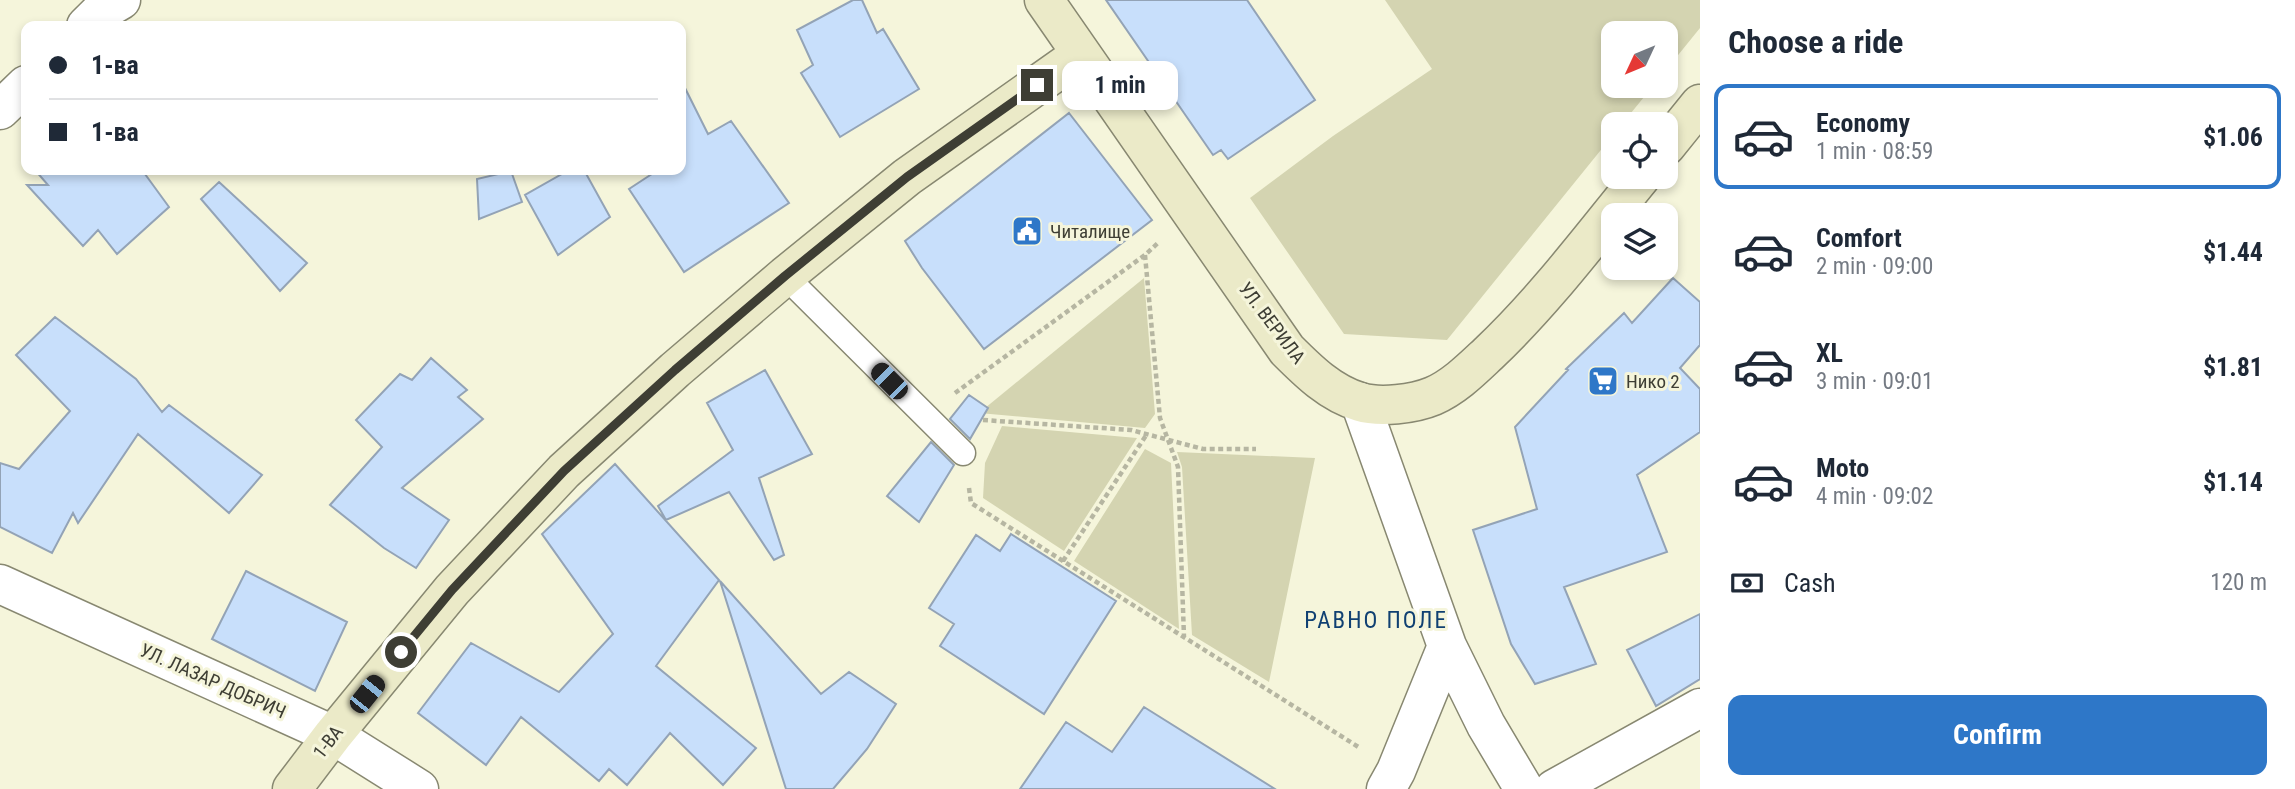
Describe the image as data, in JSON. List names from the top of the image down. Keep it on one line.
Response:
{"streets":{"street":["УЛ. ВЕРИЛА","УЛ. ЛАЗАР ДОБРИЧ","1-ВА"]},"crossings":[["УЛ. ВЕРИЛА","1-ВА"],["УЛ. ЛАЗАР ДОБРИЧ","1-ВА"]],"districts":["РАВНО ПОЛЕ"],"places":{"public building":["Читалище"],"supermarket":["Нико 2"]},"north":"bottom left","page":{"heading":"Choose a ride","banner":["1-ва","1-ва"],"bubble":"1 min","list":[{"name":"Economy","note":"1 min · 08:59","value":"$1.06"},{"name":"Comfort","note":"2 min · 09:00","value":"$1.44"},{"name":"XL","note":"3 min · 09:01","value":"$1.81"},{"name":"Moto","note":"4 min · 09:02","value":"$1.14"}],"pay":["Cash","120 m"],"buttons":"Confirm"}}
